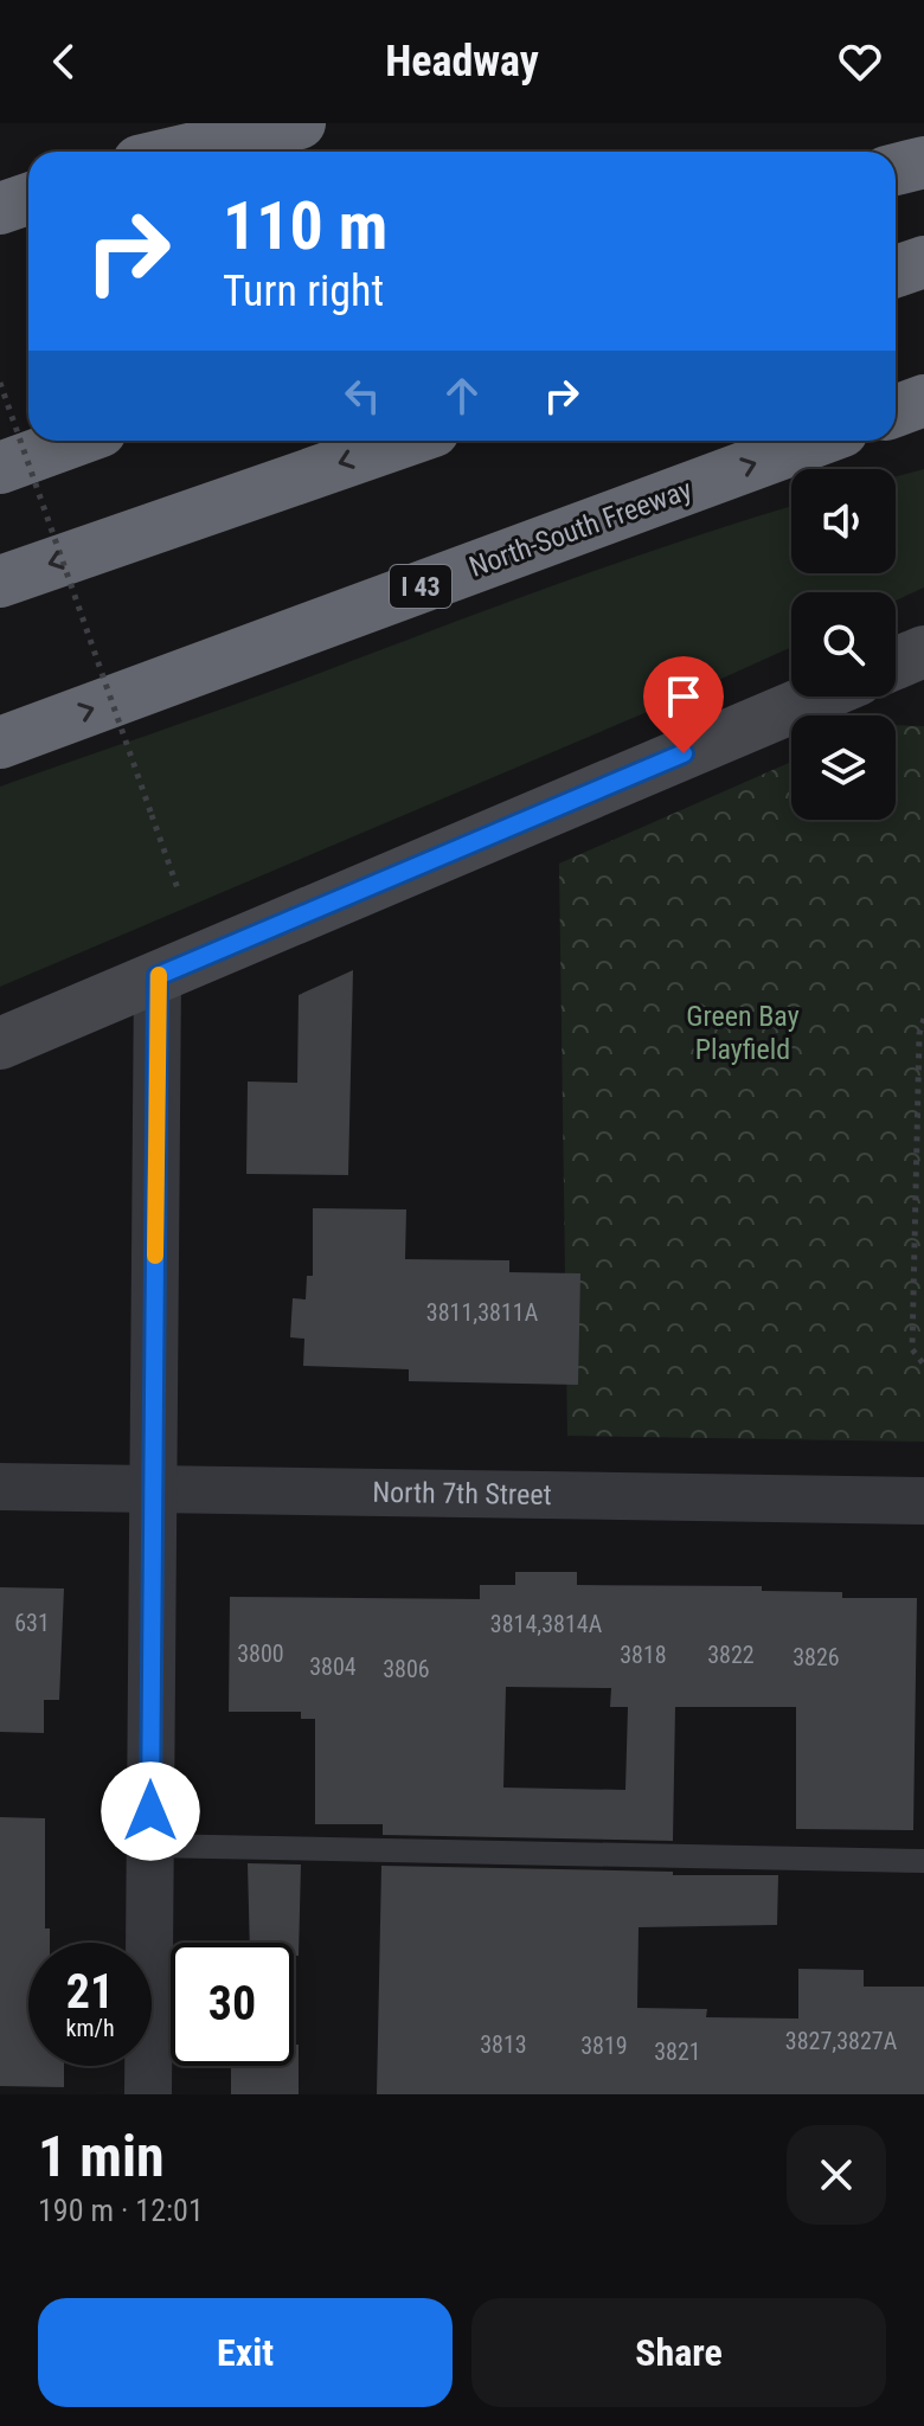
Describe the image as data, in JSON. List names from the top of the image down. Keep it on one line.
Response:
{"streets":{"highway":["North-South Freeway","I 43"],"street":["North 7th Street"]},"parks":["Green Bay Playfield"],"house_numbers":["3811,3811A","631","3814,3814A","3800","3818","3822","3826","3804","3806","3827,3827A","3813","3819","3821"],"page":{"header":"Headway","turn":["110 m","Turn right"],"speed":"21 km/h","limit":"30","heading":["1 min","190 m · 12:01"],"buttons":["Exit","Share"]}}
